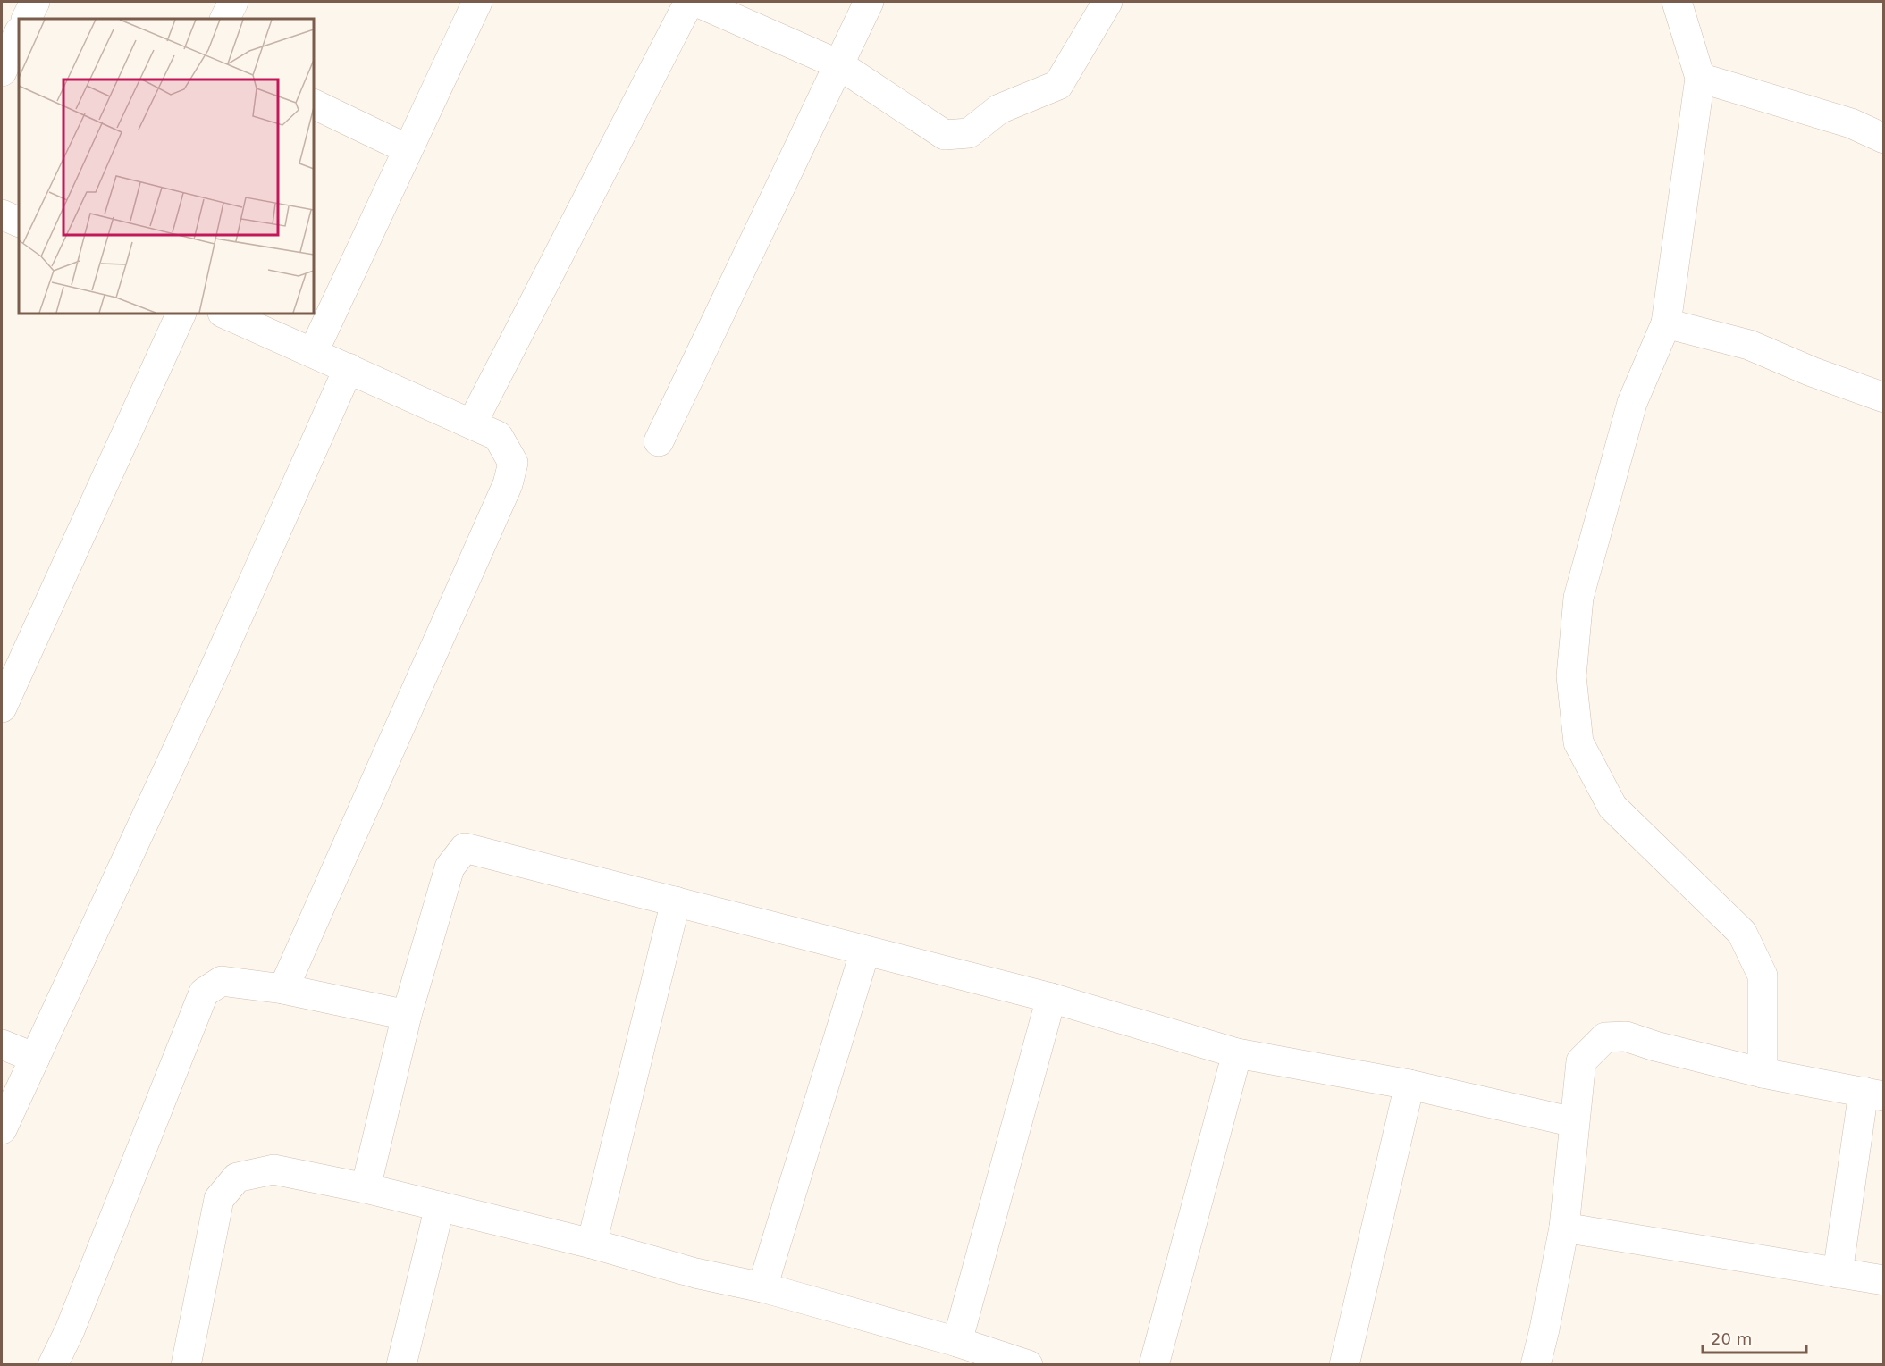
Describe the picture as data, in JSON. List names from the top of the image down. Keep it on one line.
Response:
{"scale_bar":"20 m"}
